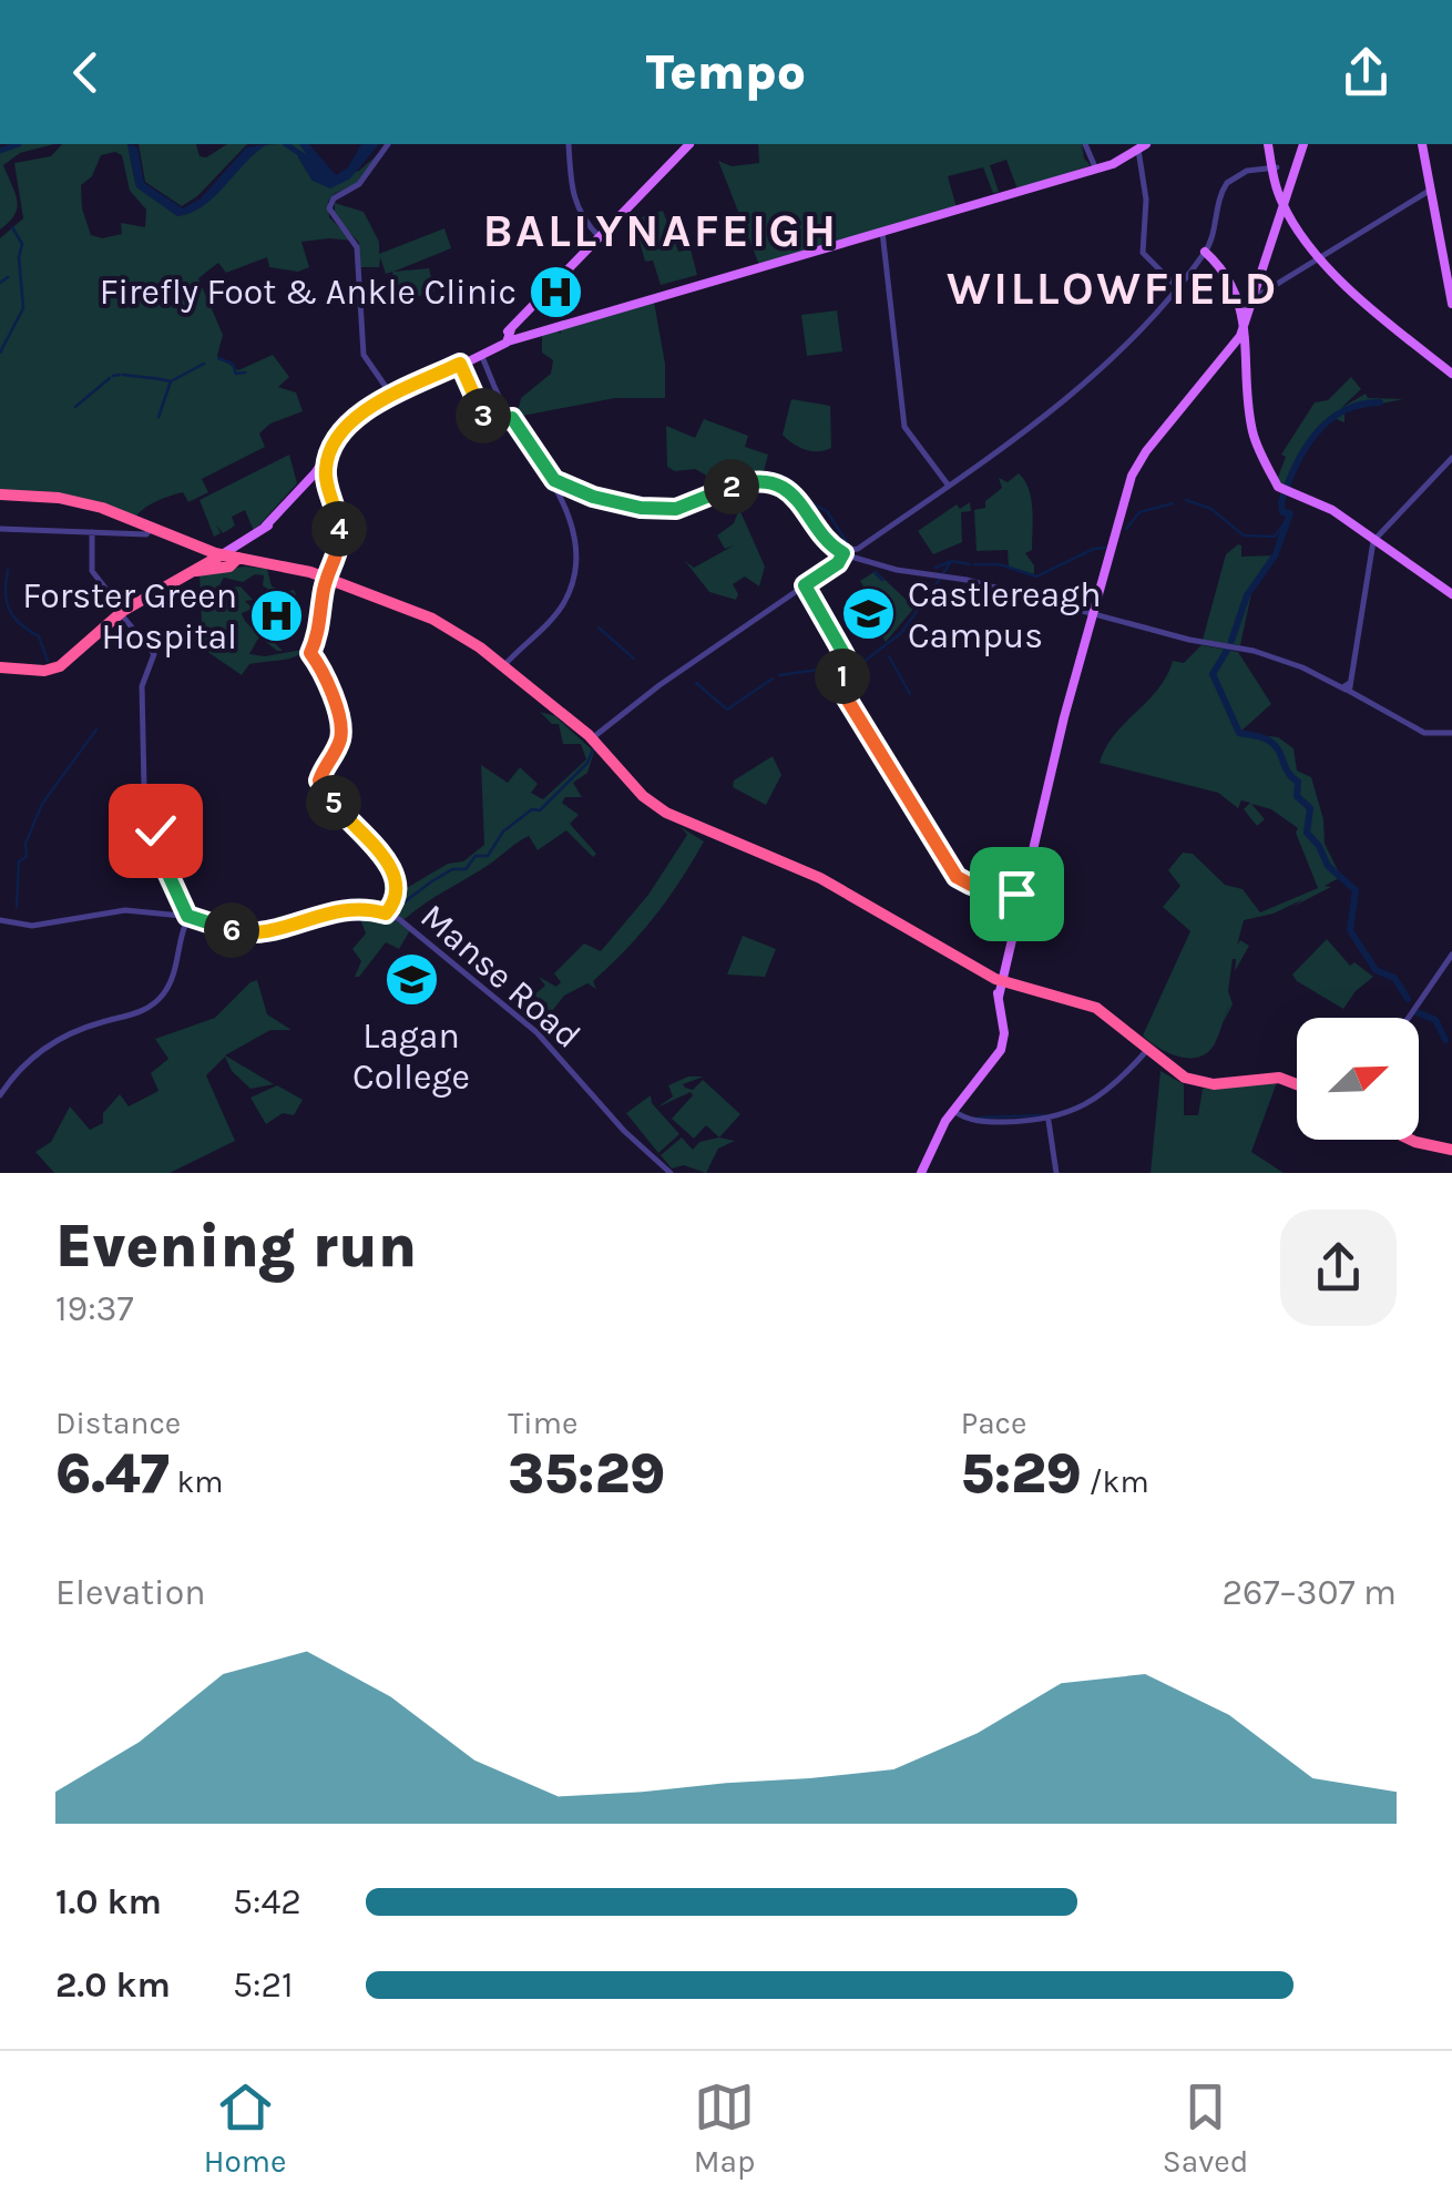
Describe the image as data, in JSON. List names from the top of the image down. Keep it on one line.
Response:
{"streets":{"street":["Manse Road"]},"districts":["BALLYNAFEIGH","WILLOWFIELD"],"places":{"hospital":["Firefly Foot & Ankle Clinic","Forster Green Hospital"],"school or university":["Castlereagh Campus","Lagan College"]},"north":"top right","page":{"header":"Tempo","pins":["3","2","4","1","5","6"],"heading":["Evening run","19:37"],"stats":[["Distance","6.47 km"],["Time","35:29"],["Pace","5:29 /km"]],"chart":["Elevation","267–307 m"],"list":[{"name":"1.0 km","note":"5:42"},{"name":"2.0 km","note":"5:21"}],"tabs":["Home","Map","Saved"]}}
